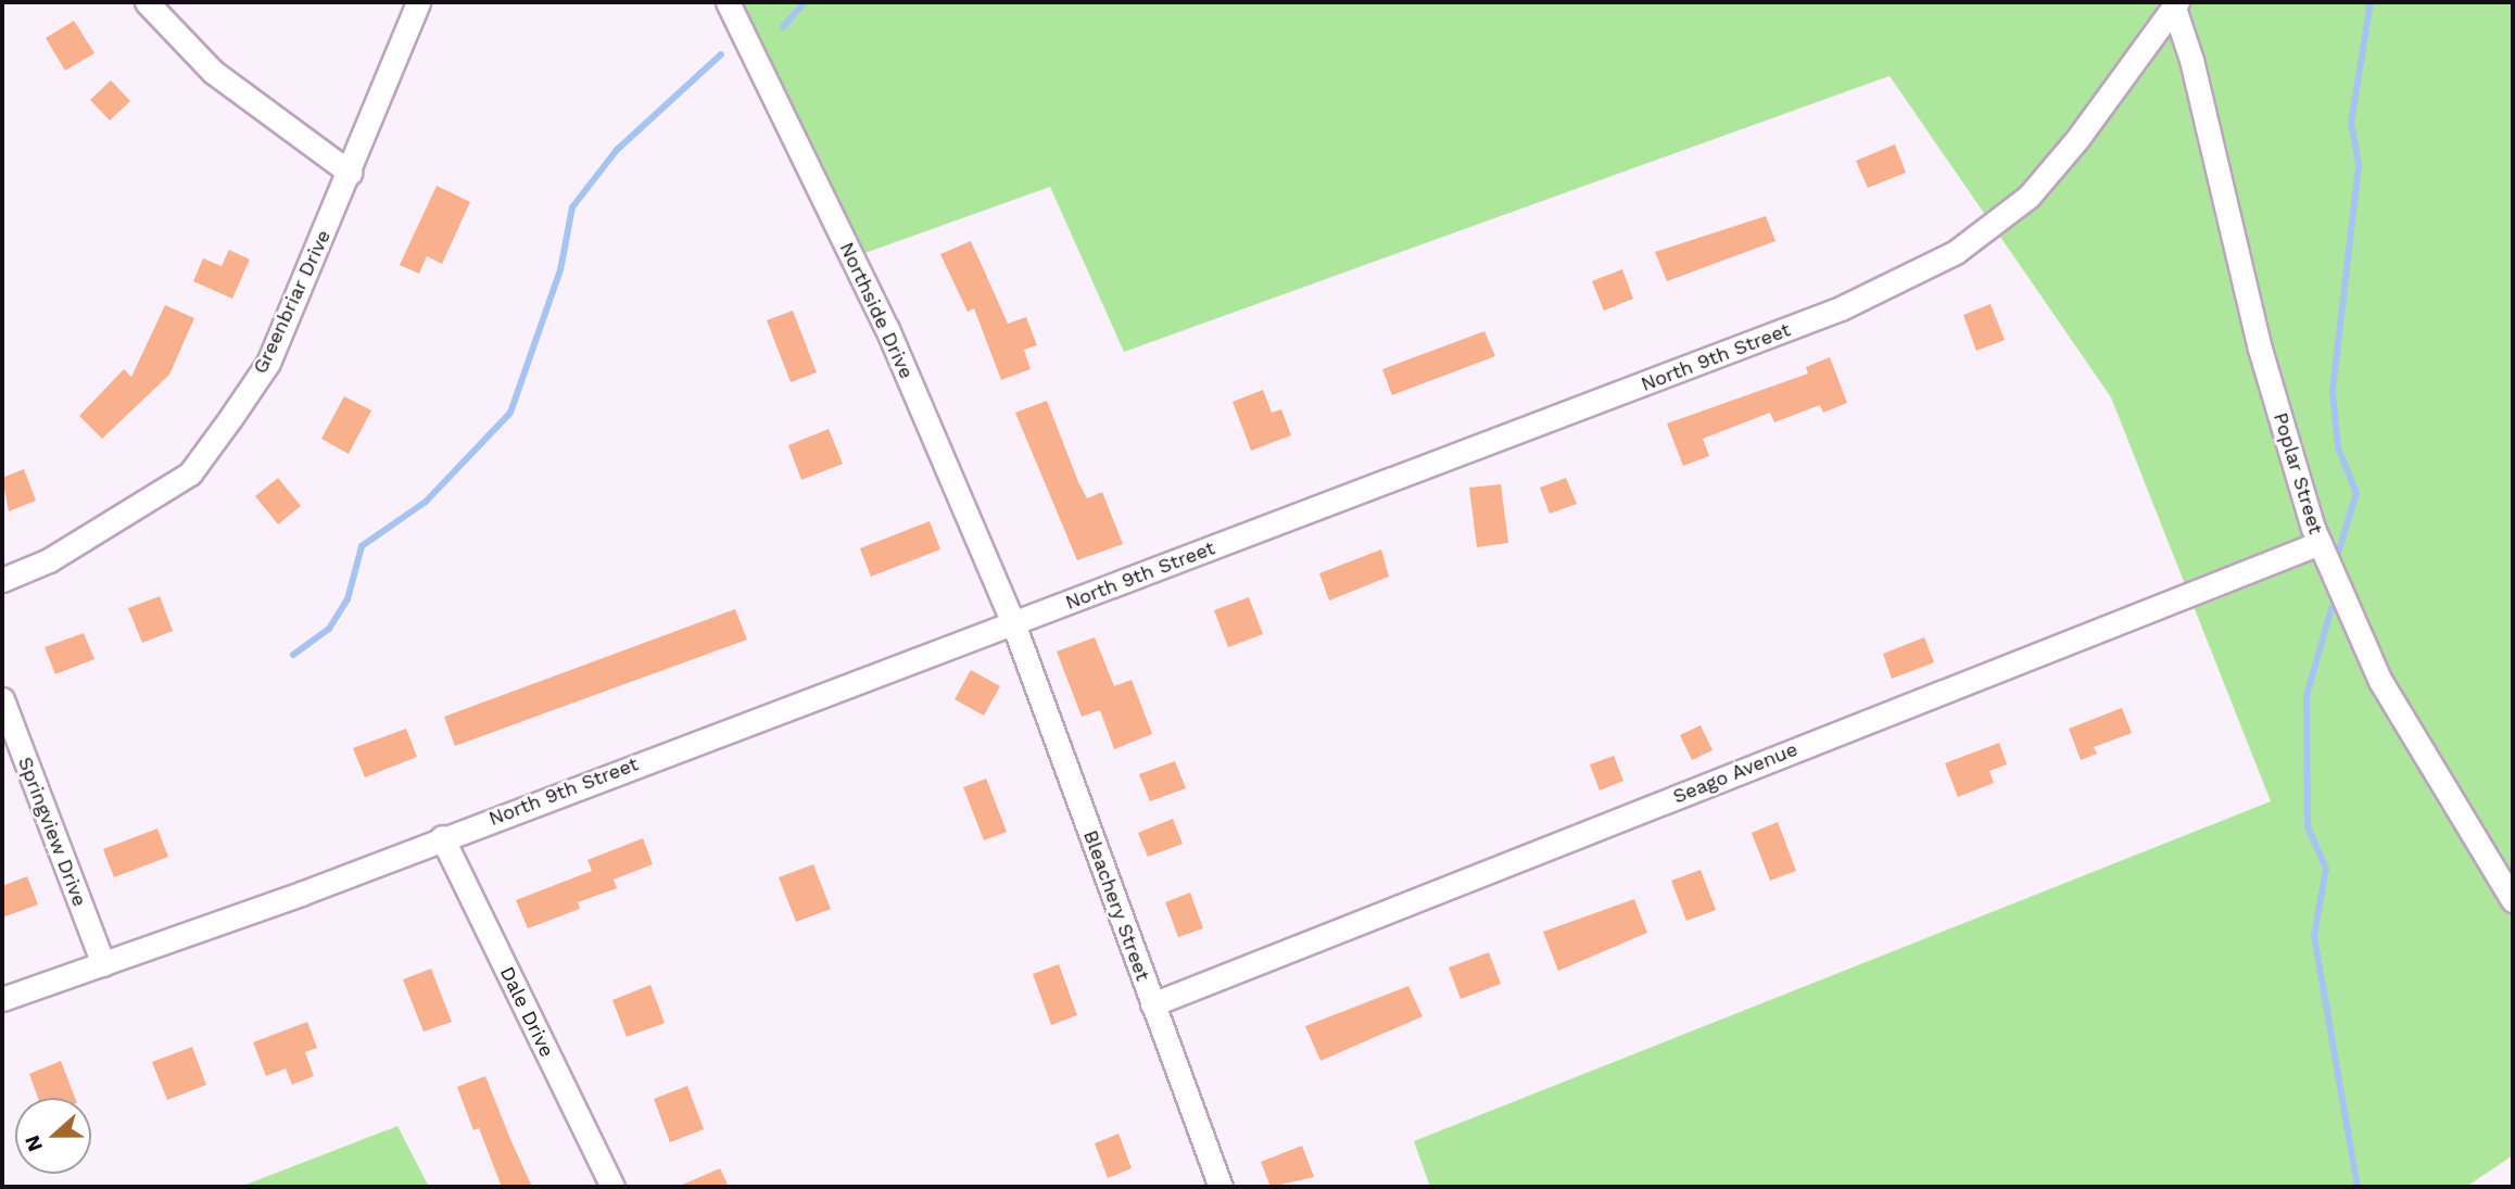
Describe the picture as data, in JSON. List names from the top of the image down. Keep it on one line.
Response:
{"streets":{"street":["Greenbriar Drive","Northside Drive","North 9th Street","Poplar Street","Seago Avenue","Springview Drive","Bleachery Street","Dale Drive"]},"crossings":[["Northside Drive","North 9th Street"],["Northside Drive","Bleachery Street"],["North 9th Street","Poplar Street"],["North 9th Street","Springview Drive"],["North 9th Street","Bleachery Street"],["North 9th Street","Dale Drive"],["Poplar Street","Seago Avenue"],["Seago Avenue","Bleachery Street"]],"north":"left"}
